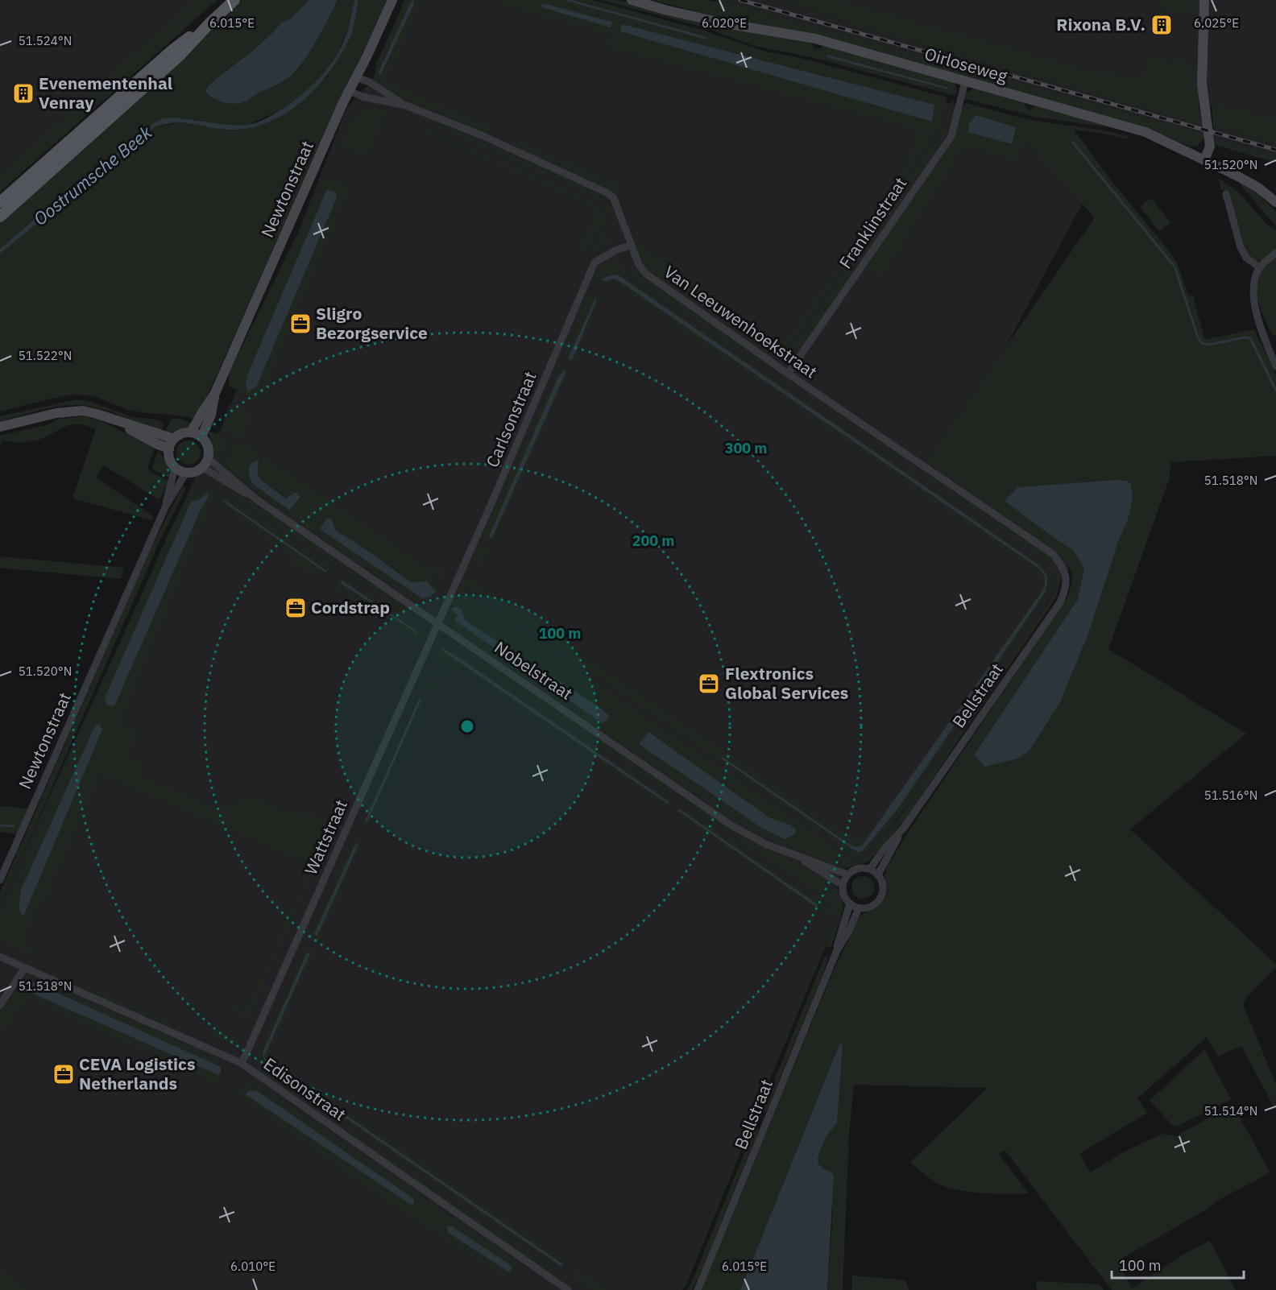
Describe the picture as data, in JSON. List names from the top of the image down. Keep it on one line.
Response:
{"streets":{"street":["Oirloseweg","Newtonstraat","Franklinstraat","Van Leeuwenhoekstraat","Carlsonstraat","Nobelstraat","Bellstraat","Wattstraat","Edisonstraat"]},"crossings":[["Oirloseweg","Franklinstraat"],["Newtonstraat","Van Leeuwenhoekstraat"],["Newtonstraat","Nobelstraat"],["Franklinstraat","Van Leeuwenhoekstraat"],["Van Leeuwenhoekstraat","Carlsonstraat"],["Van Leeuwenhoekstraat","Bellstraat"],["Carlsonstraat","Nobelstraat"],["Carlsonstraat","Wattstraat"],["Nobelstraat","Bellstraat"],["Nobelstraat","Wattstraat"],["Wattstraat","Edisonstraat"]],"water":["Oostrumsche Beek"],"places":{"building":["Rixona B.V.","Evenementenhal Venray"],"office":["Sligro Bezorgservice","Cordstrap","Flextronics Global Services","CEVA Logistics Netherlands"]},"scale_bar":"100 m","coordinates":["6.015°E","6.020°E","6.025°E","51.524°N","51.520°N","51.522°N","51.518°N","51.516°N","51.514°N","6.010°E"],"rings":["300 m","200 m","100 m"]}
